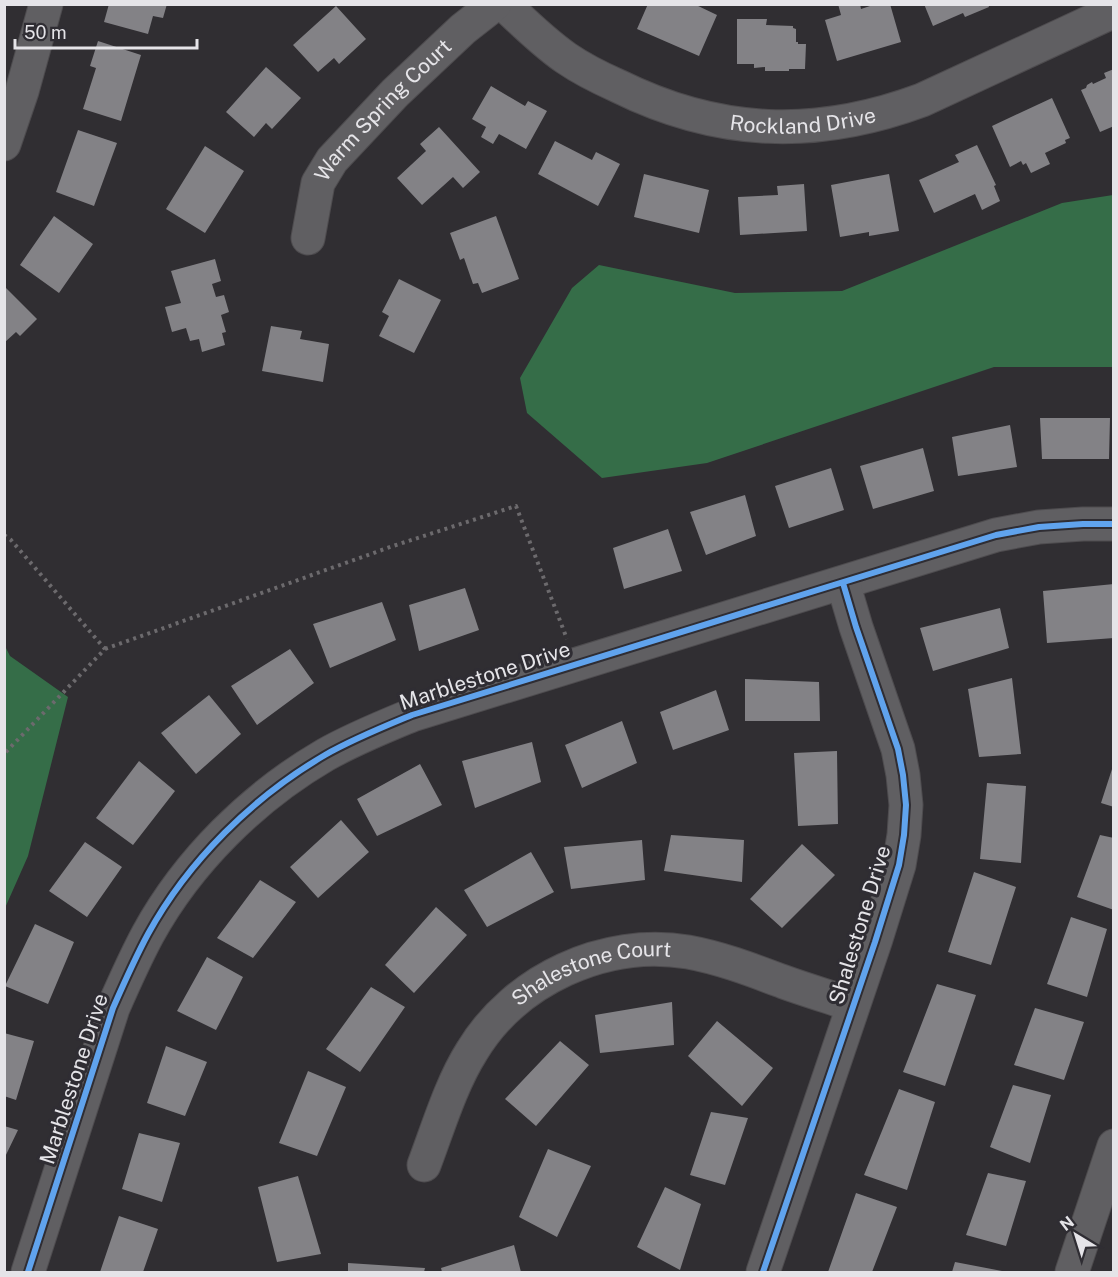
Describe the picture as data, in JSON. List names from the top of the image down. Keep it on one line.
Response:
{"streets":{"street":["Warm Spring Court","Rockland Drive","Marblestone Drive","Shalestone Drive","Shalestone Court"]},"crossings":[["Marblestone Drive","Shalestone Drive"],["Shalestone Drive","Shalestone Court"]],"scale_bar":"50 m","north":"top left"}
